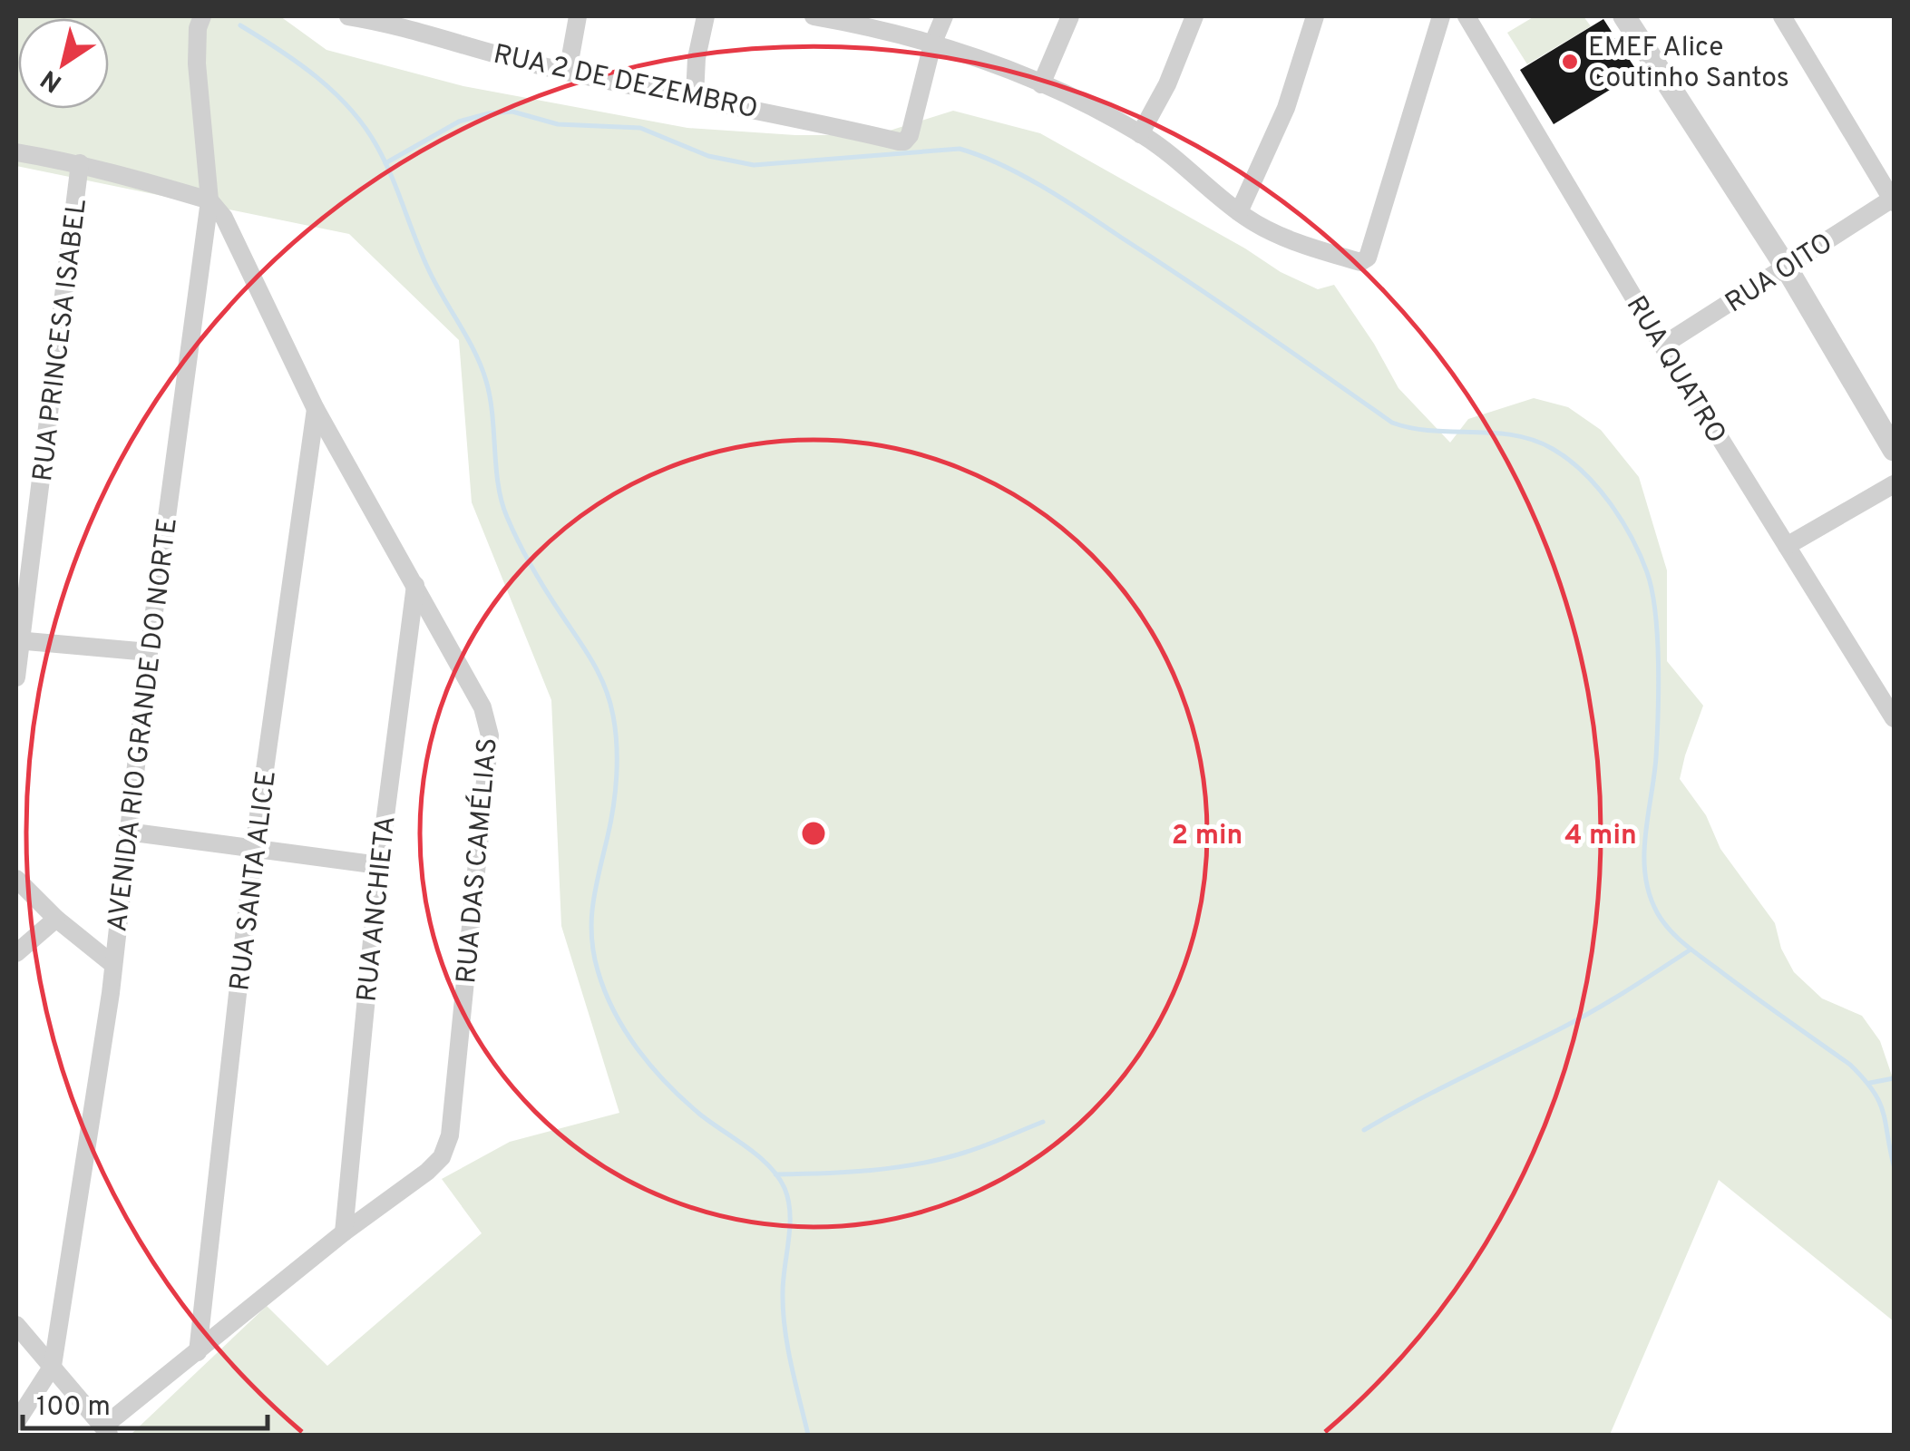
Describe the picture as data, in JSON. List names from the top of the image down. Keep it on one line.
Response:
{"streets":{"street":["RUA 2 DE DEZEMBRO","RUA OITO","RUA PRINCESA ISABEL","RUA QUATRO","AVENIDA RIO GRANDE DO NORTE","RUA DAS CAMÉLIAS","RUA SANTA ALICE","RUA ANCHIETA"]},"crossings":[["RUA OITO","RUA QUATRO"],["AVENIDA RIO GRANDE DO NORTE","RUA DAS CAMÉLIAS"],["RUA DAS CAMÉLIAS","RUA SANTA ALICE"],["RUA DAS CAMÉLIAS","RUA ANCHIETA"]],"places":["EMEF Alice Coutinho Santos"],"scale_bar":"100 m","north":"bottom left","rings":["2 min","4 min"]}
